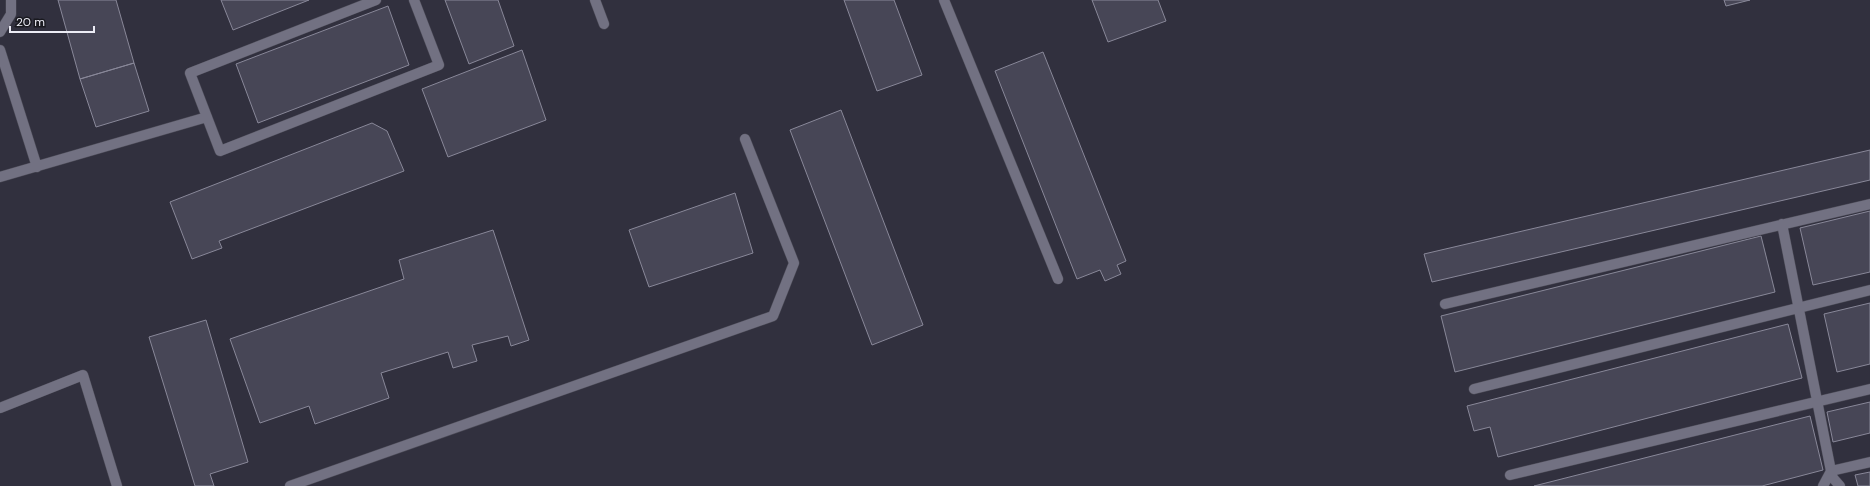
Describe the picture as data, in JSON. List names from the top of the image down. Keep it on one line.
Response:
{"scale_bar":"20 m"}
